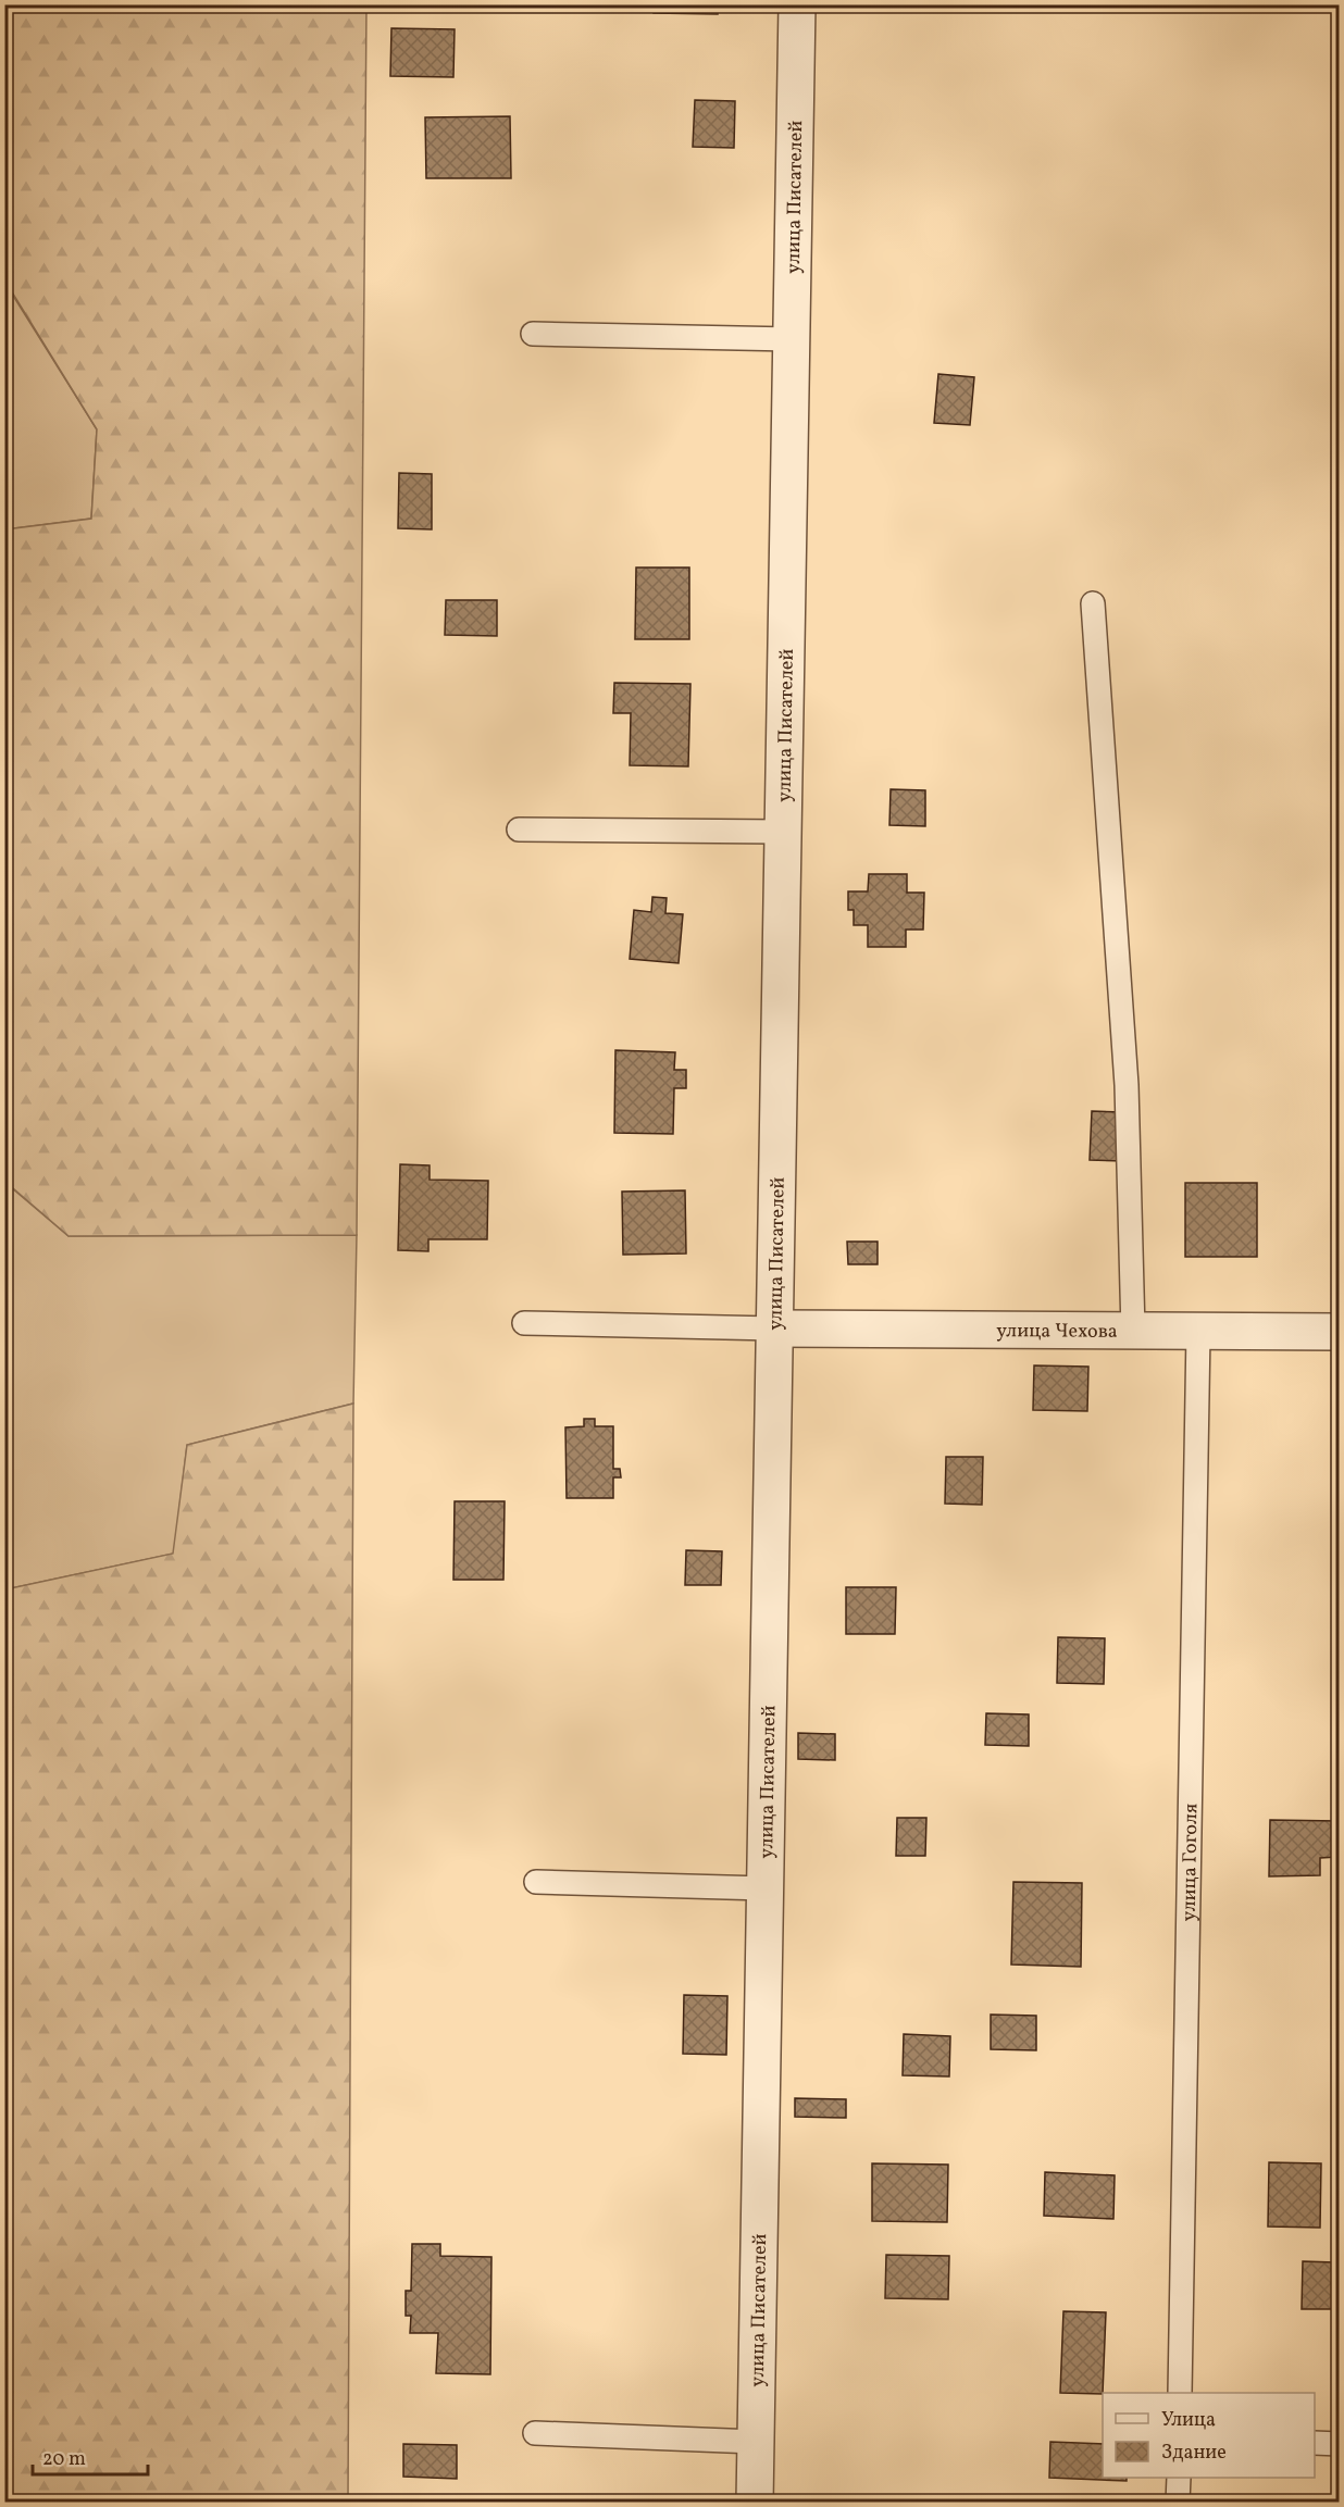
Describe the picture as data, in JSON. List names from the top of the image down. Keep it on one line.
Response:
{"streets":{"street":["улица Писателей","улица Чехова"],"lane":["улица Гоголя"]},"crossings":[["улица Писателей","улица Чехова"],["улица Чехова","улица Гоголя"]],"legend":["Улица","Здание"],"scale_bar":"20 m"}
